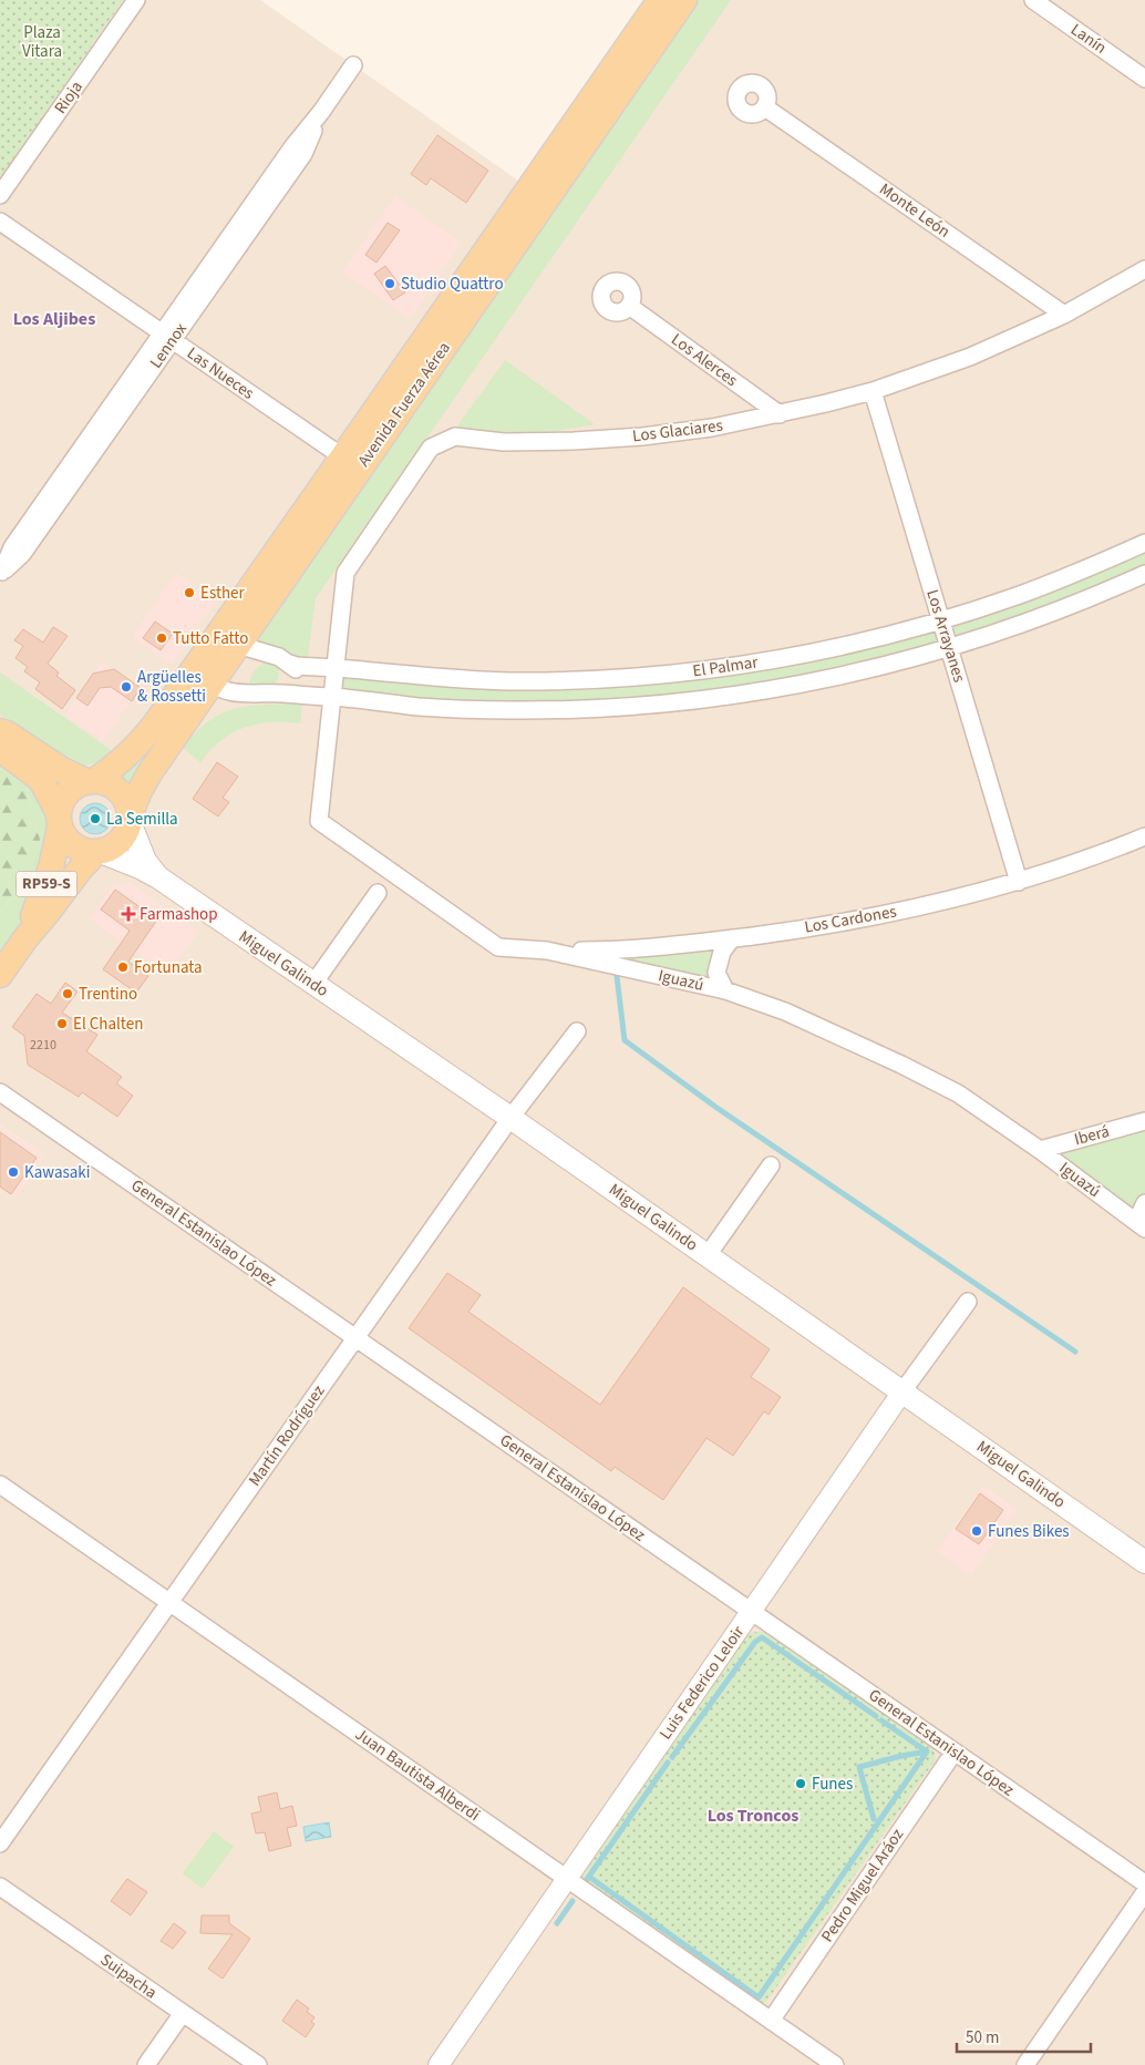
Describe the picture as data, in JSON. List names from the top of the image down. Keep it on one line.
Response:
{"streets":{"main road":["Avenida Fuerza Aérea","RP59-S","Miguel Galindo"],"street":["Lanín","Rioja","Monte León","Lennox","Los Alerces","Las Nueces","Los Glaciares","Los Arrayanes","El Palmar","Los Cardones","Iguazú","Iberá","General Estanislao López","Martín Rodríguez","Luis Federico Leloir","Juan Bautista Alberdi","Pedro Miguel Aráoz","Suipacha"]},"crossings":[["Monte León","Los Glaciares"],["Lennox","Las Nueces"],["Los Alerces","Los Glaciares"],["Las Nueces","Avenida Fuerza Aérea"],["Avenida Fuerza Aérea","El Palmar"],["Avenida Fuerza Aérea","Miguel Galindo"],["Los Glaciares","Los Arrayanes"],["Los Glaciares","El Palmar"],["Los Glaciares","Iguazú"],["Los Arrayanes","El Palmar"],["Los Arrayanes","Los Cardones"],["El Palmar","Iguazú"],["Los Cardones","Iguazú"],["Miguel Galindo","Martín Rodríguez"],["Miguel Galindo","Luis Federico Leloir"],["Iguazú","Iberá"],["General Estanislao López","Martín Rodríguez"],["General Estanislao López","Luis Federico Leloir"],["General Estanislao López","Pedro Miguel Aráoz"],["Martín Rodríguez","Juan Bautista Alberdi"],["Luis Federico Leloir","Juan Bautista Alberdi"],["Juan Bautista Alberdi","Pedro Miguel Aráoz"]],"districts":["Los Aljibes","Los Troncos"],"parks":["Plaza Vitara"],"places":{"other":["Studio Quattro","Esther","Tutto Fatto","Argüelles & Rossetti","La Semilla","Fortunata","Trentino","El Chalten","Kawasaki","Funes Bikes","Funes"],"health":["Farmashop"]},"house_numbers":["2210"],"scale_bar":"50 m"}
